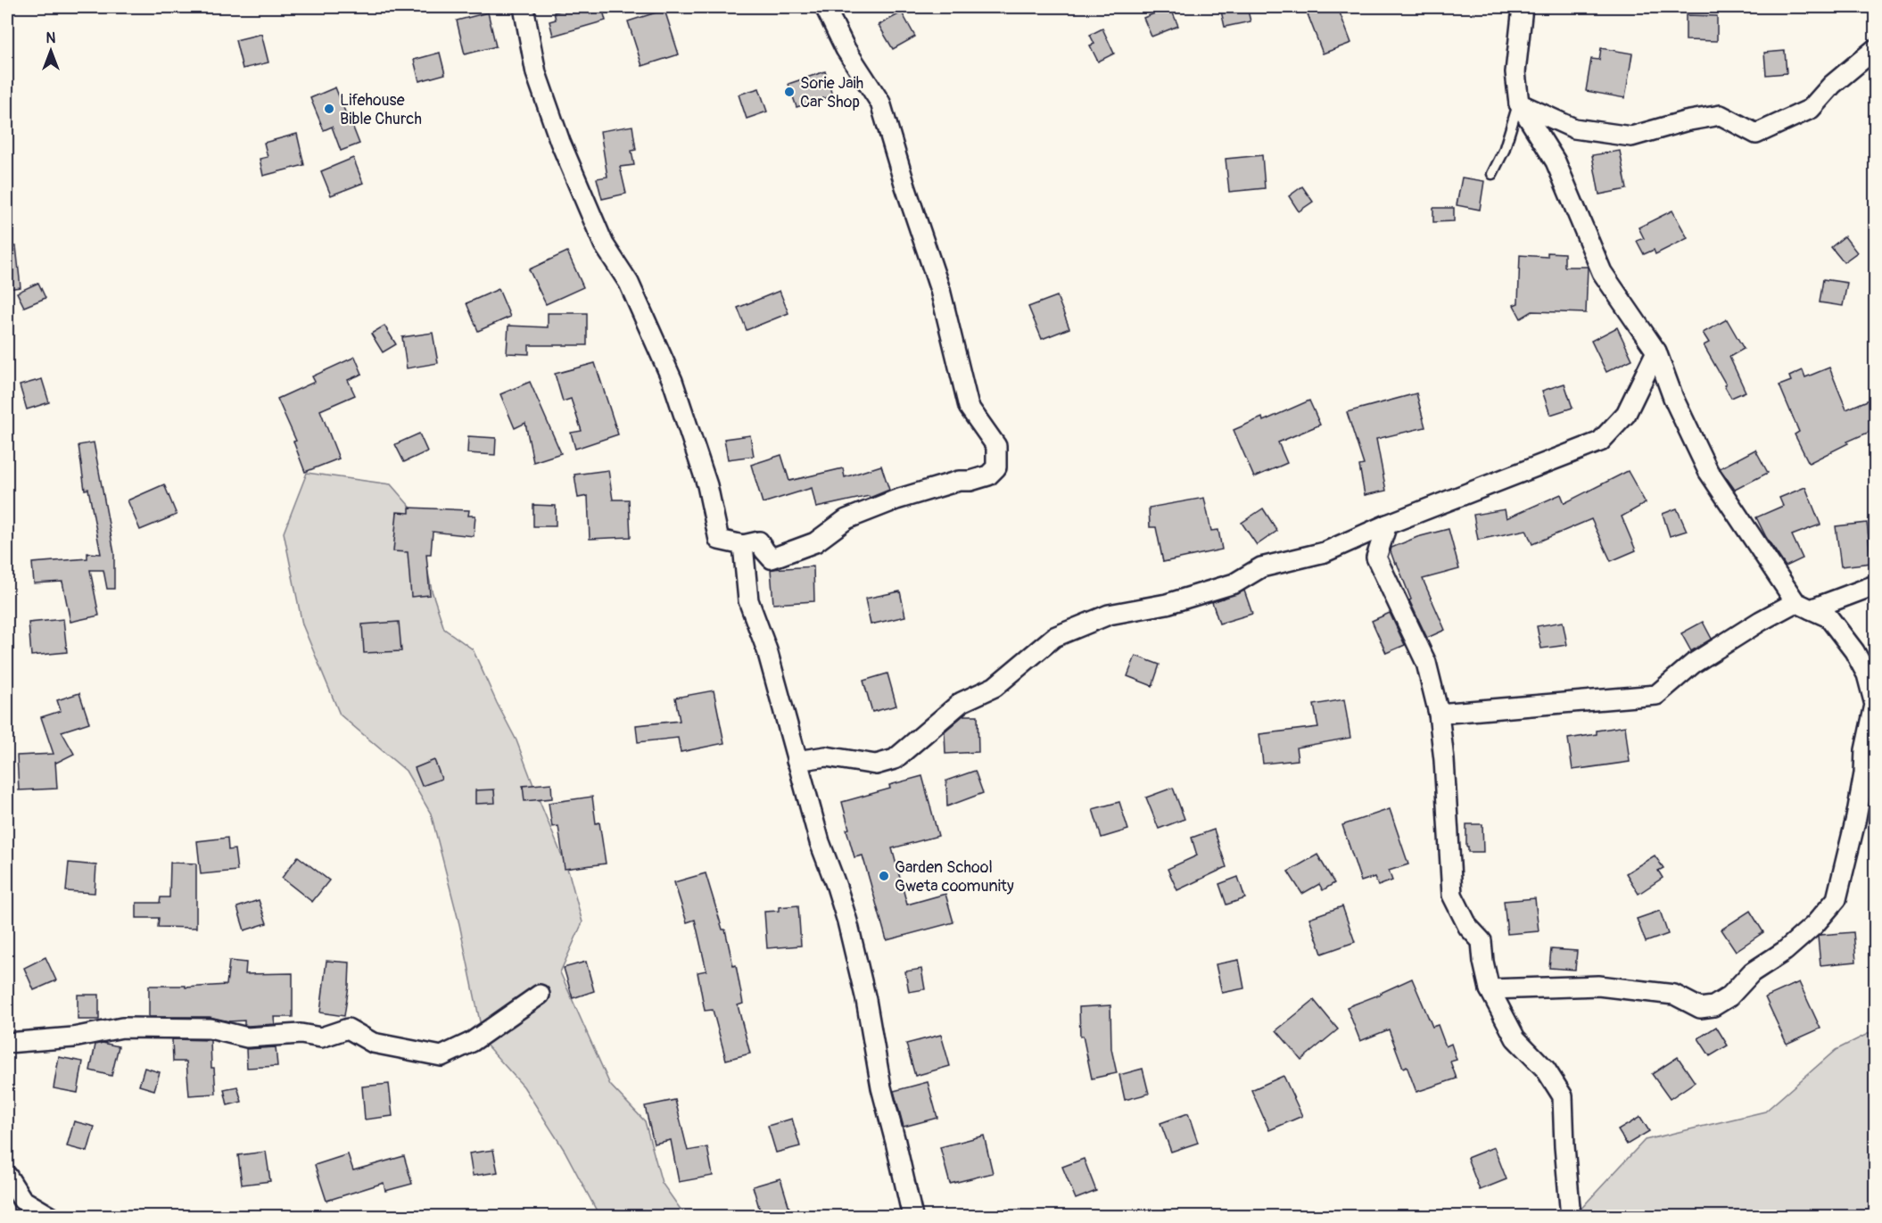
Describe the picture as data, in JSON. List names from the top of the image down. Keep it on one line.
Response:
{"places":["Sorie Jaih Car Shop","Lifehouse Bible Church","Garden School Gweta coomunity"],"north":"top"}
